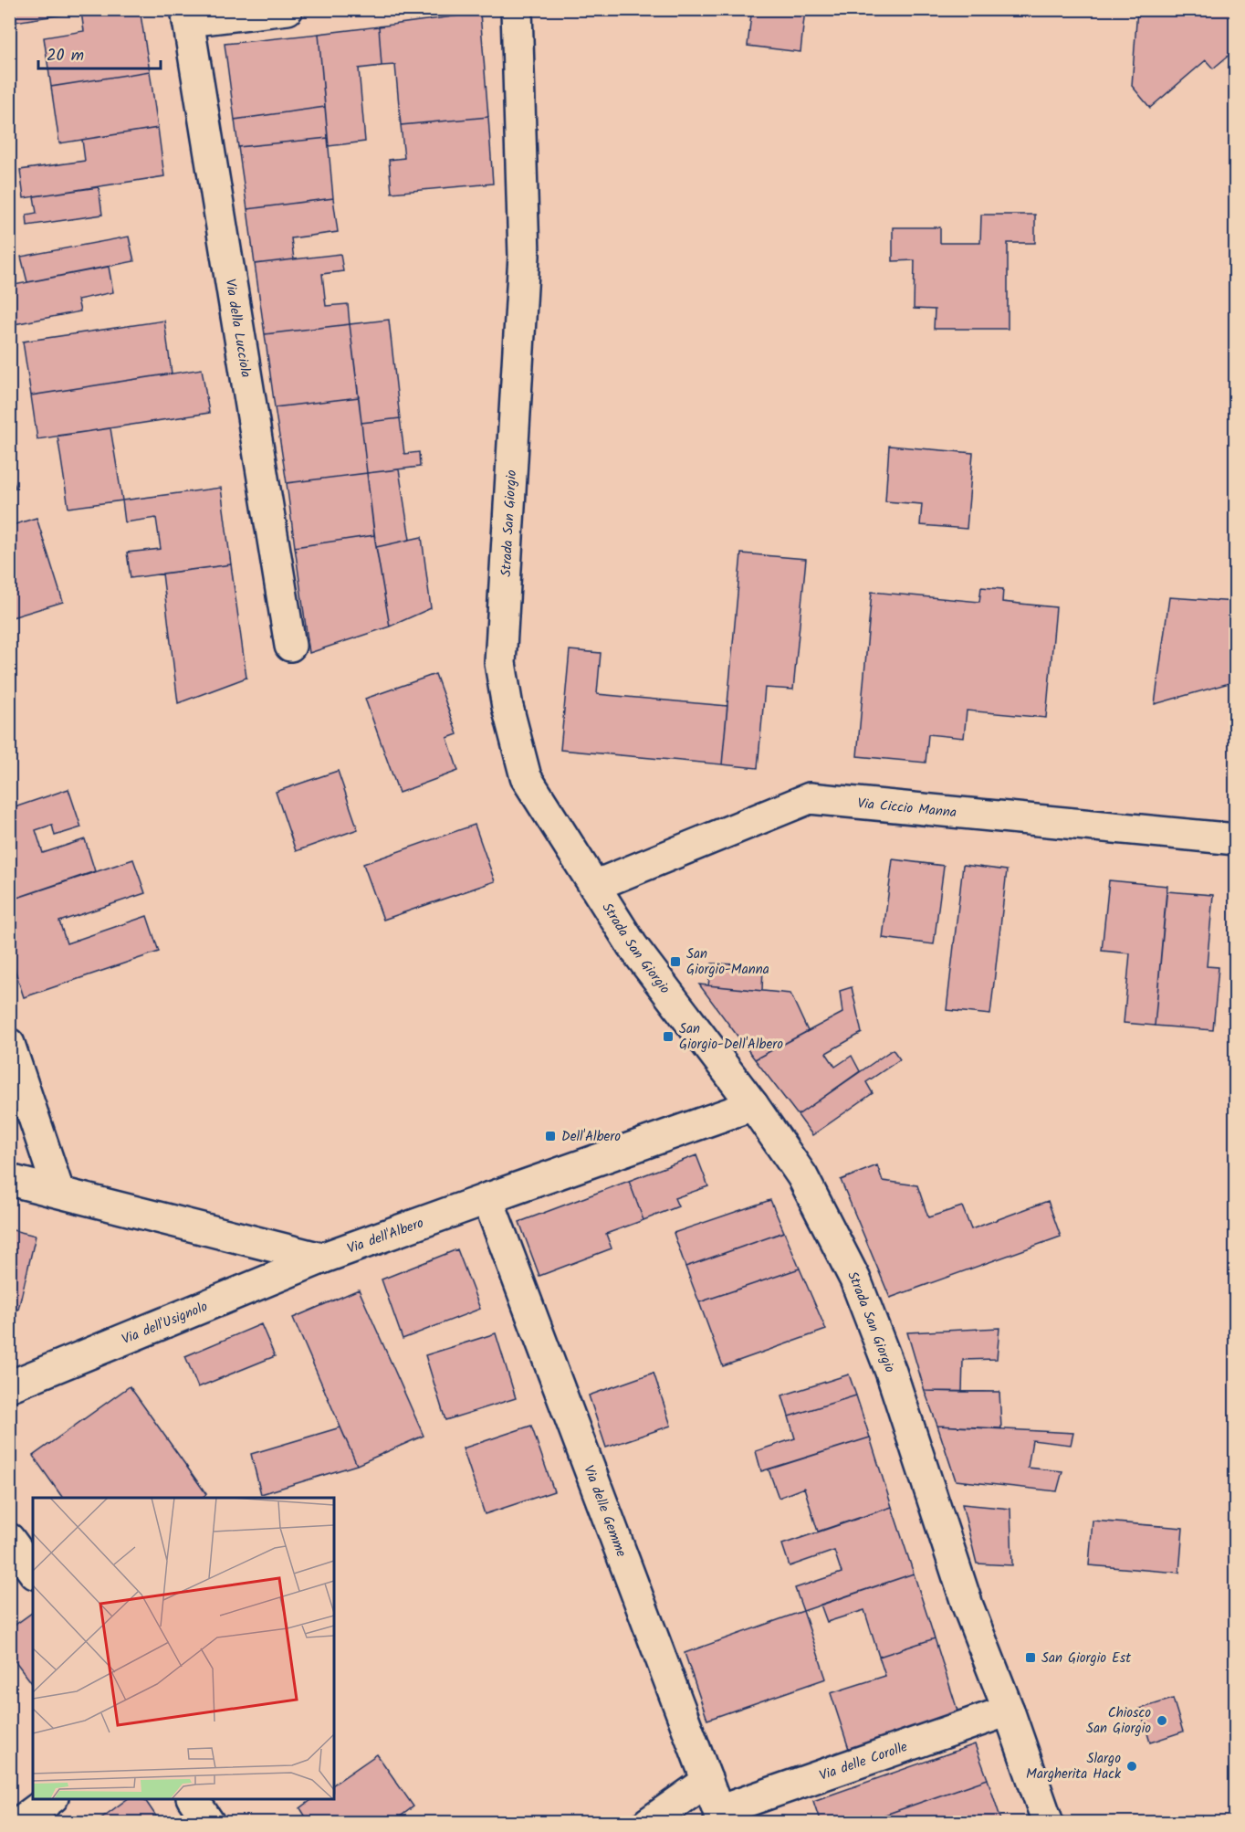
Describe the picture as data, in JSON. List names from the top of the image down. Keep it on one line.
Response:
{"streets":{"street":["Via della Lucciola","Strada San Giorgio","Via Ciccio Manna","Via dell'Albero","Via dell'Usignolo","Via delle Gemme","Via delle Corolle"]},"crossings":[["Strada San Giorgio","Via Ciccio Manna"],["Strada San Giorgio","Via dell'Albero"],["Strada San Giorgio","Via delle Corolle"],["Via dell'Albero","Via dell'Usignolo"],["Via dell'Albero","Via delle Gemme"],["Via delle Gemme","Via delle Corolle"]],"places":{"transit":["San Giorgio-Manna","San Giorgio-Dell'Albero","Dell'Albero","San Giorgio Est"],"other":["Chiosco San Giorgio","Slargo Margherita Hack"]},"scale_bar":"20 m"}
